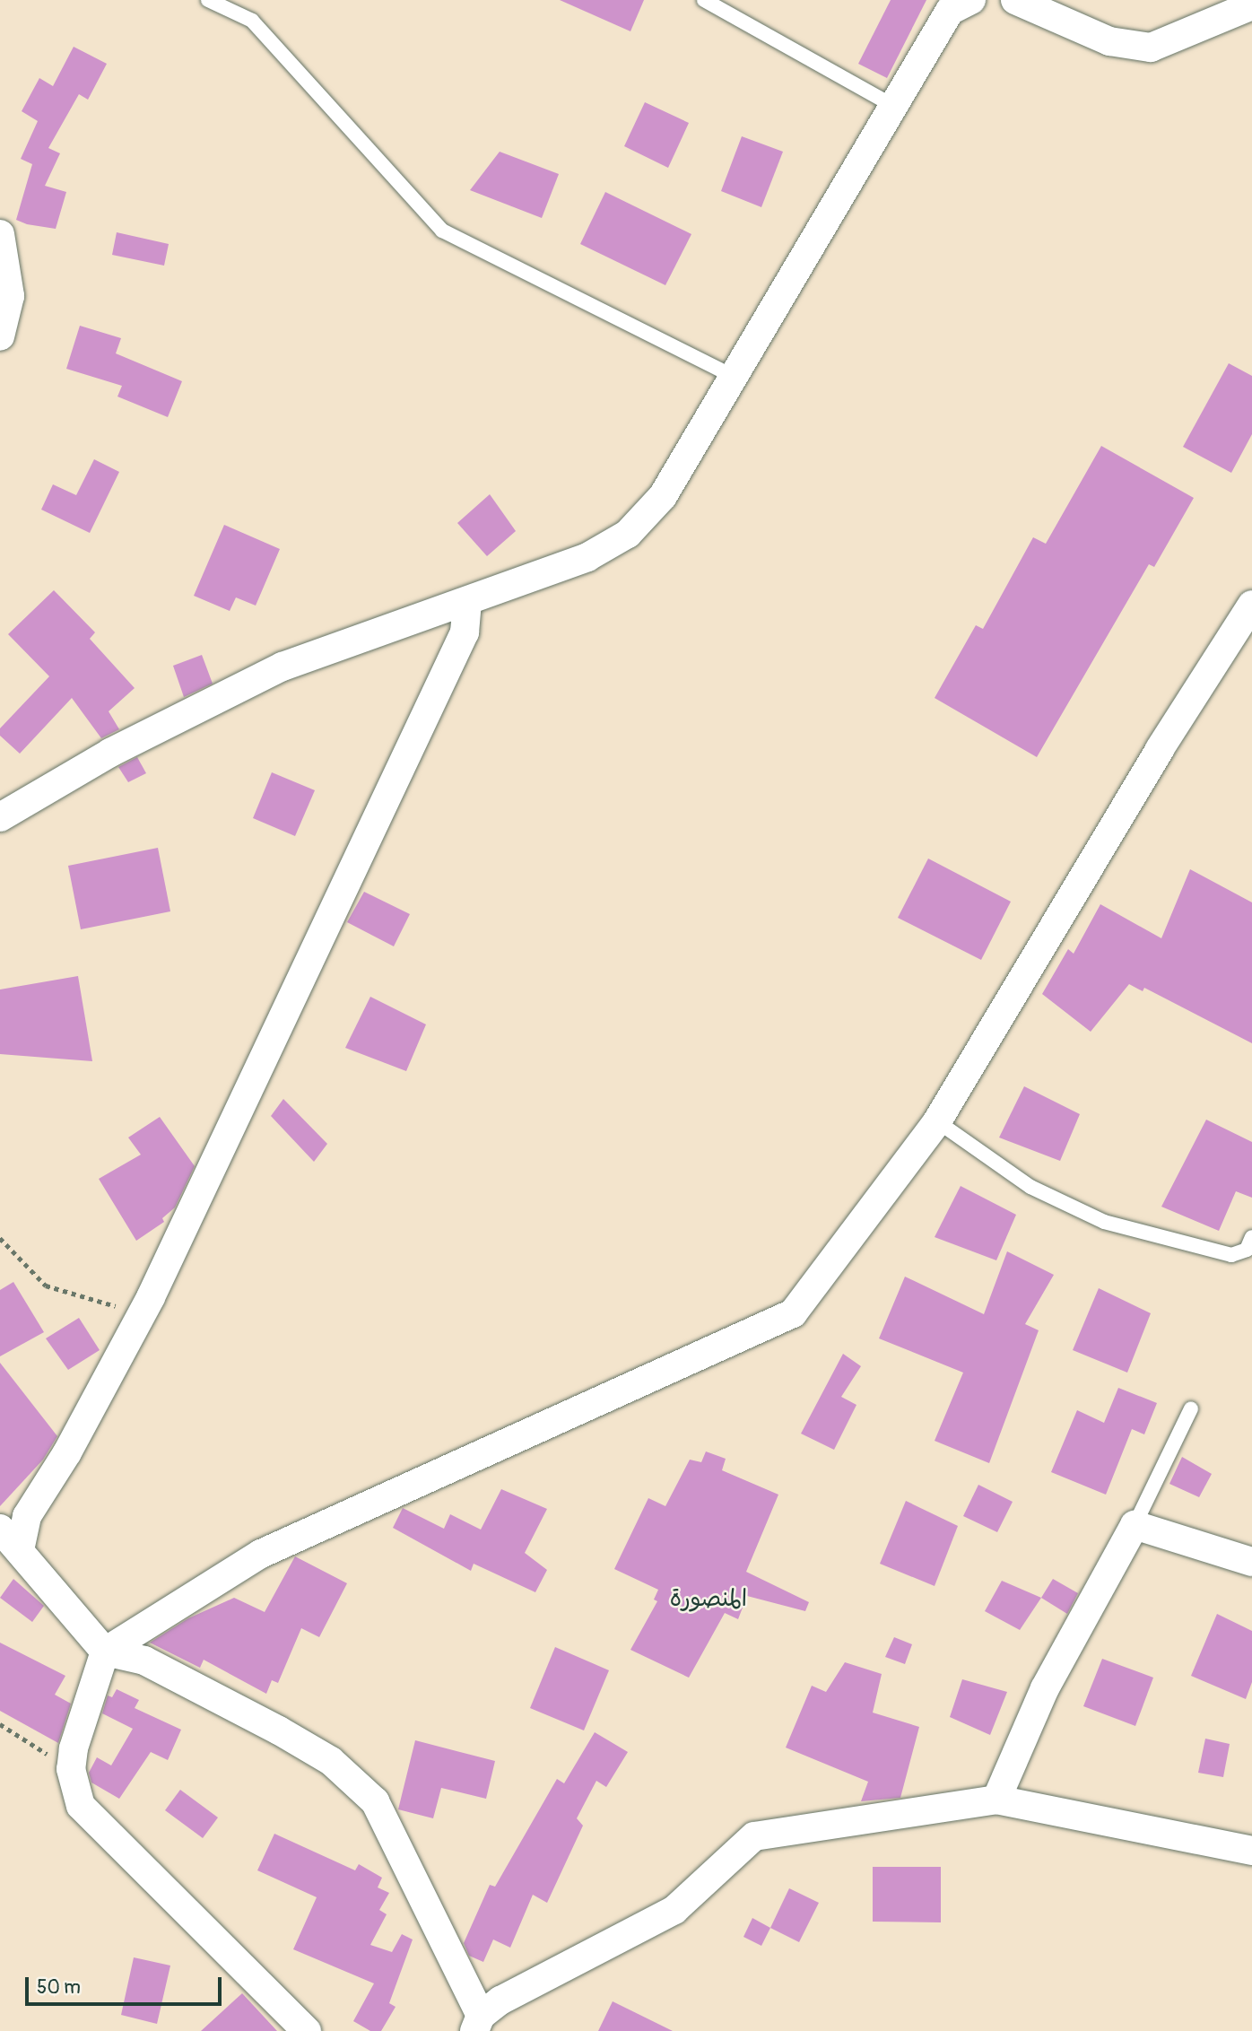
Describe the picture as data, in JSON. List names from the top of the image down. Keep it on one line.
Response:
{"districts":["المنصورة"],"scale_bar":"50 m"}
